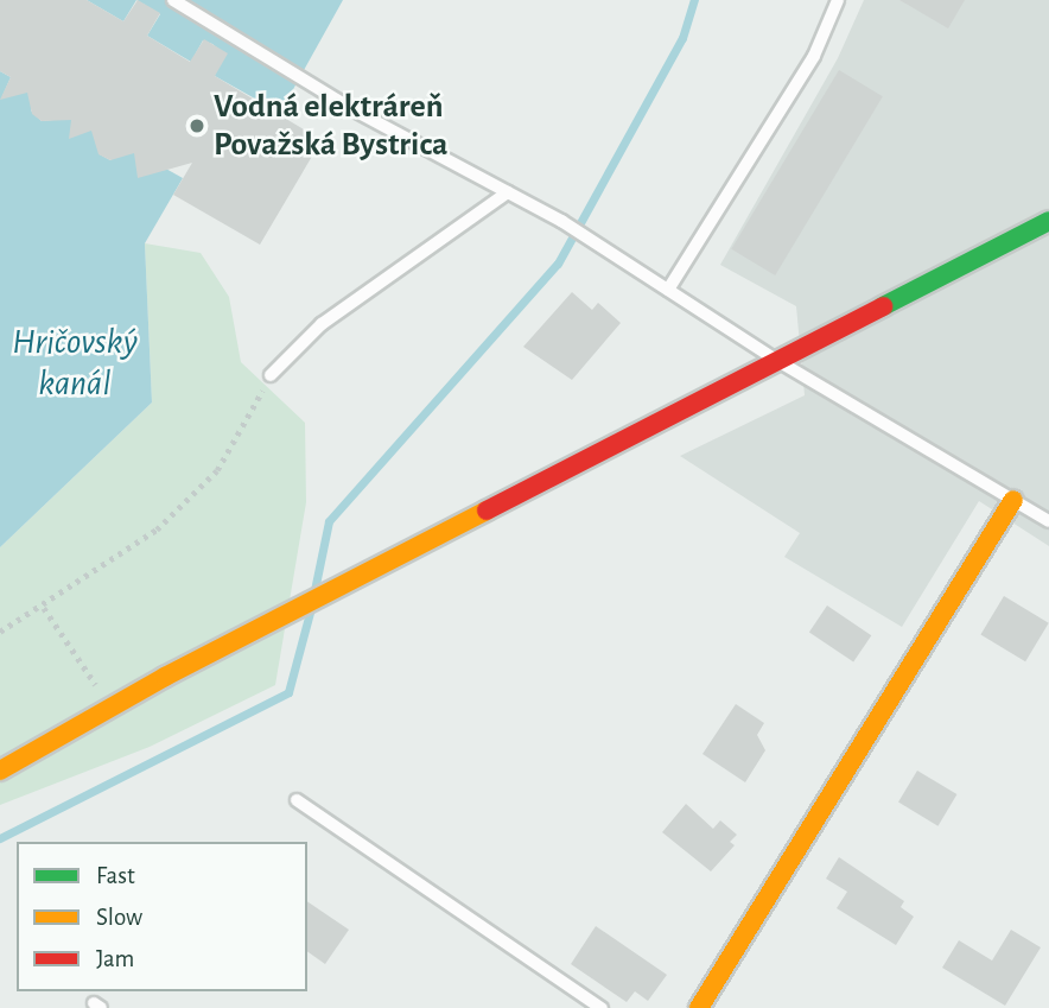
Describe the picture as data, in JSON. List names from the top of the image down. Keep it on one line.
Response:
{"water":["Hričovský kanál"],"places":["Vodná elektráreň Považská Bystrica"],"legend":["Fast","Slow","Jam"]}
